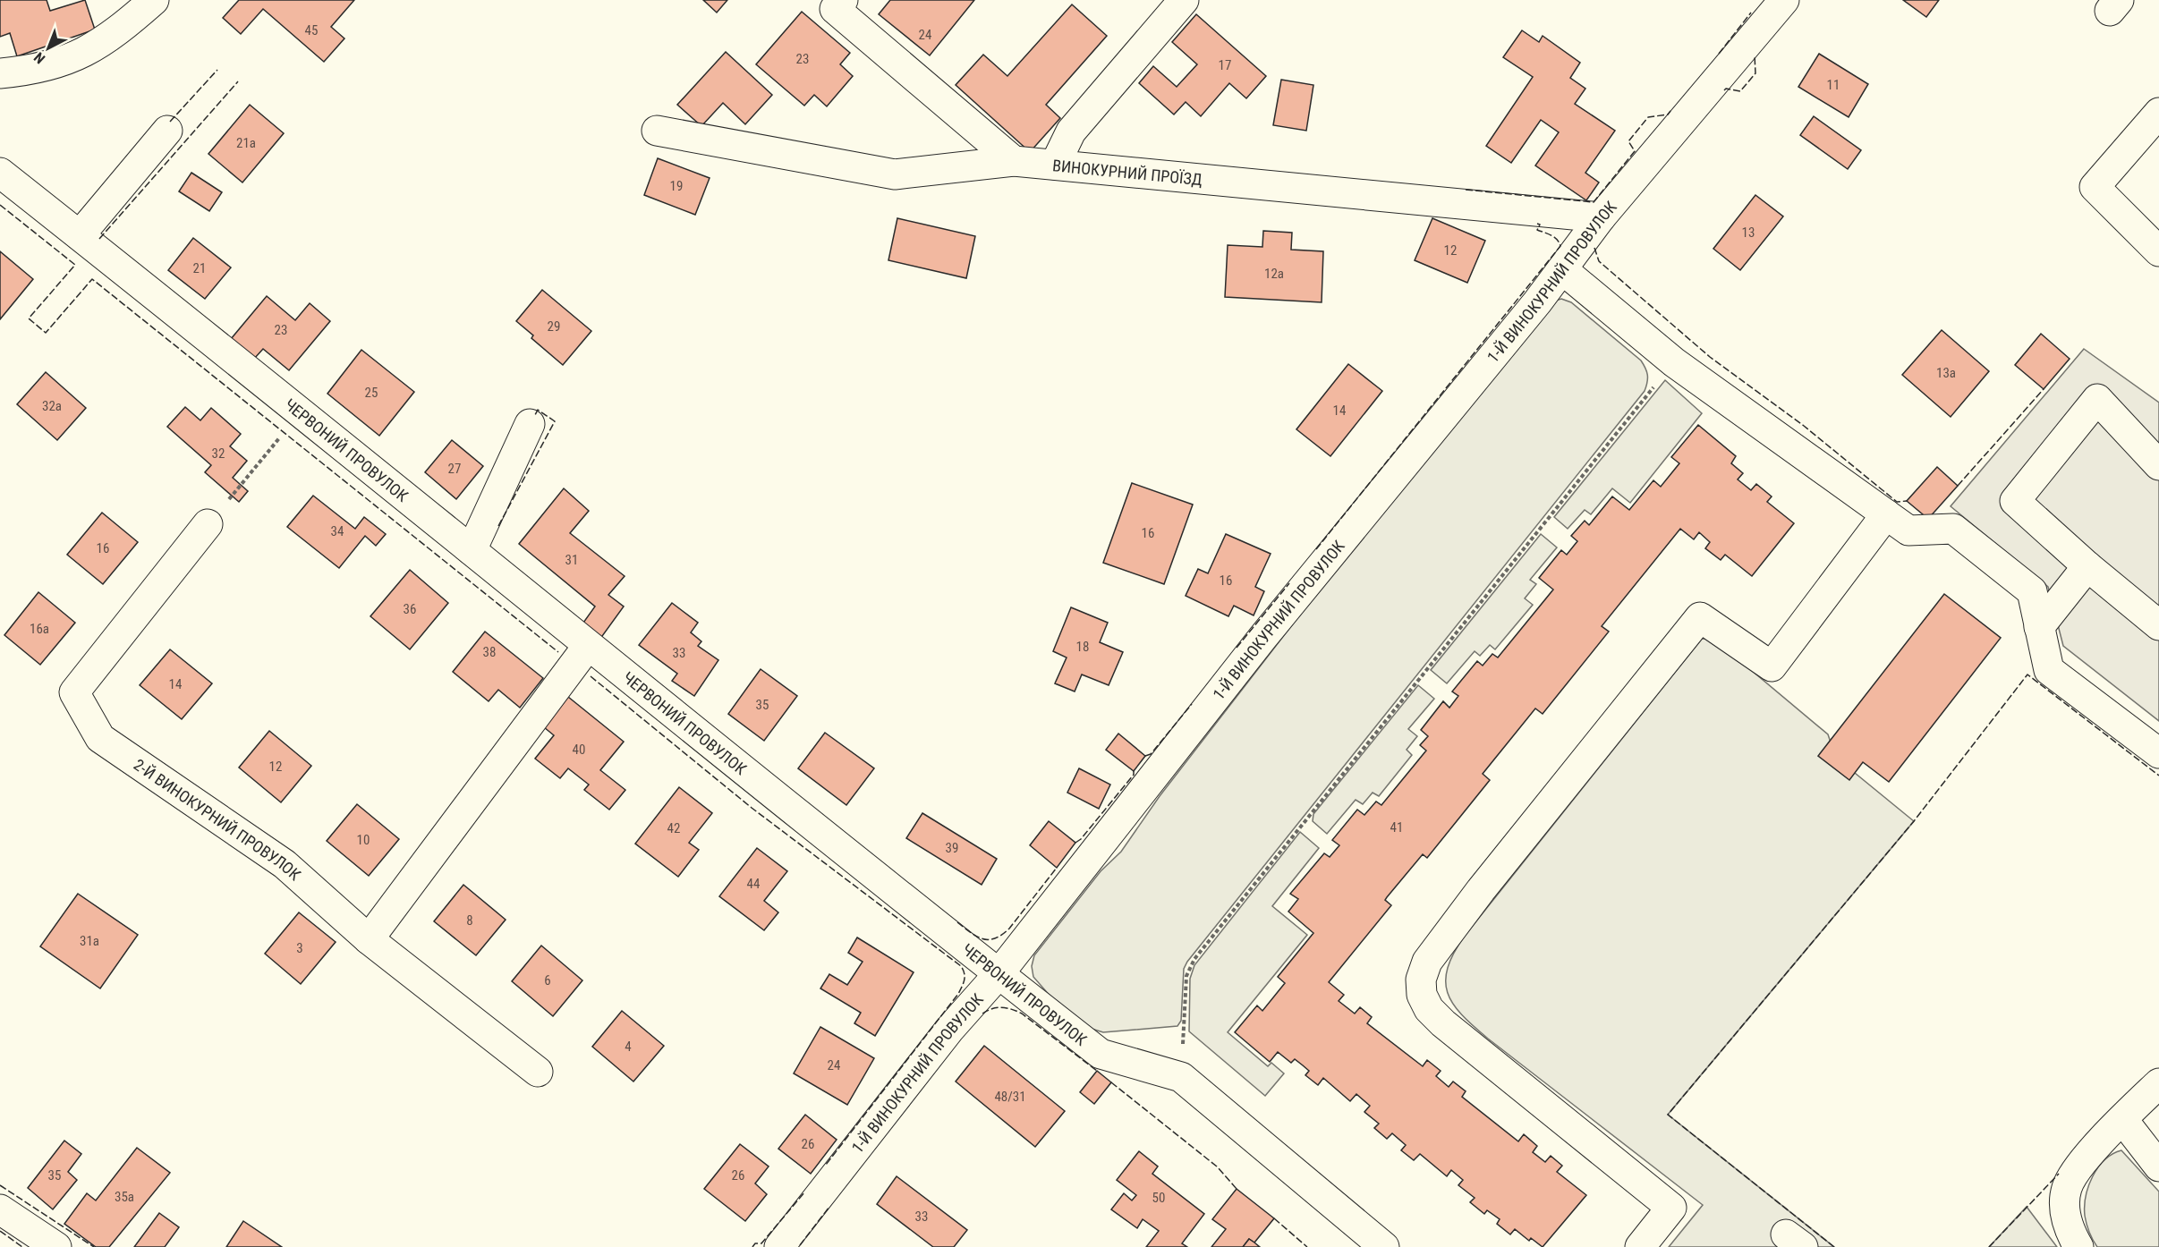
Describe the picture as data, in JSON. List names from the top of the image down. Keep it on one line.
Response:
{"streets":{"street":["ВИНОКУРНИЙ ПРОЇЗД","1-Й ВИНОКУРНИЙ ПРОВУЛОК","ЧЕРВОНИЙ ПРОВУЛОК","2-Й ВИНОКУРНИЙ ПРОВУЛОК"]},"crossings":[["ВИНОКУРНИЙ ПРОЇЗД","1-Й ВИНОКУРНИЙ ПРОВУЛОК"],["1-Й ВИНОКУРНИЙ ПРОВУЛОК","ЧЕРВОНИЙ ПРОВУЛОК"]],"house_numbers":["45","24","23","17","11","21а","19","13","12","21","12а","29","23","13а","25","32а","14","32","27","34","16","16","31","16","36","16а","18","38","33","14","35","40","12","41","42","10","39","44","8","31а","3","6","4","24","48/31","26","35","26","35а","50","33"],"north":"bottom left"}
